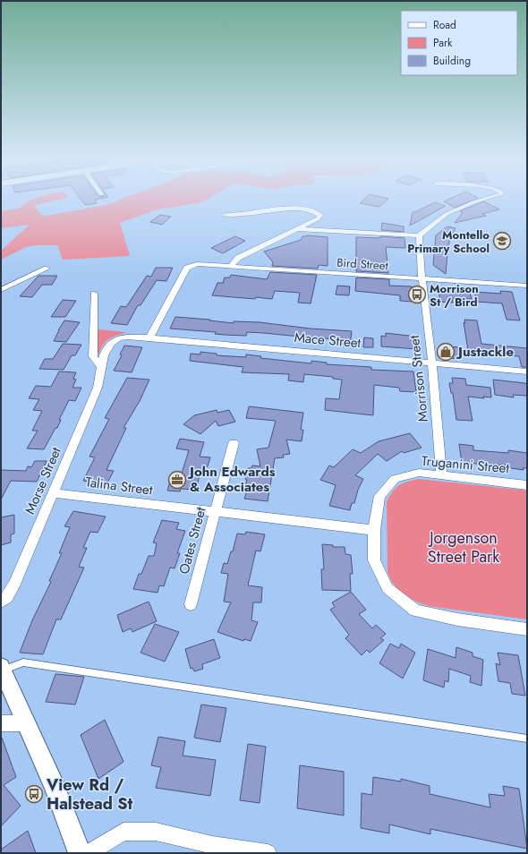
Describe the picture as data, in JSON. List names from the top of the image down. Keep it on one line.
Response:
{"streets":{"street":["Bird Street","Mace Street","Morrison Street","Truganini Street","Morse Street","Talina Street","Oates Street"]},"crossings":[["Bird Street","Mace Street"],["Bird Street","Morrison Street"],["Mace Street","Morrison Street"],["Mace Street","Morse Street"],["Morrison Street","Truganini Street"],["Truganini Street","Talina Street"],["Morse Street","Talina Street"],["Talina Street","Oates Street"]],"parks":["Jorgenson Street Park"],"places":{"school or university":["Montello Primary School"],"bus stop":["Morrison St / Bird","View Rd / Halstead St"],"shop":["Justackle"],"office":["John Edwards & Associates"]},"legend":["Road","Park","Building"]}
